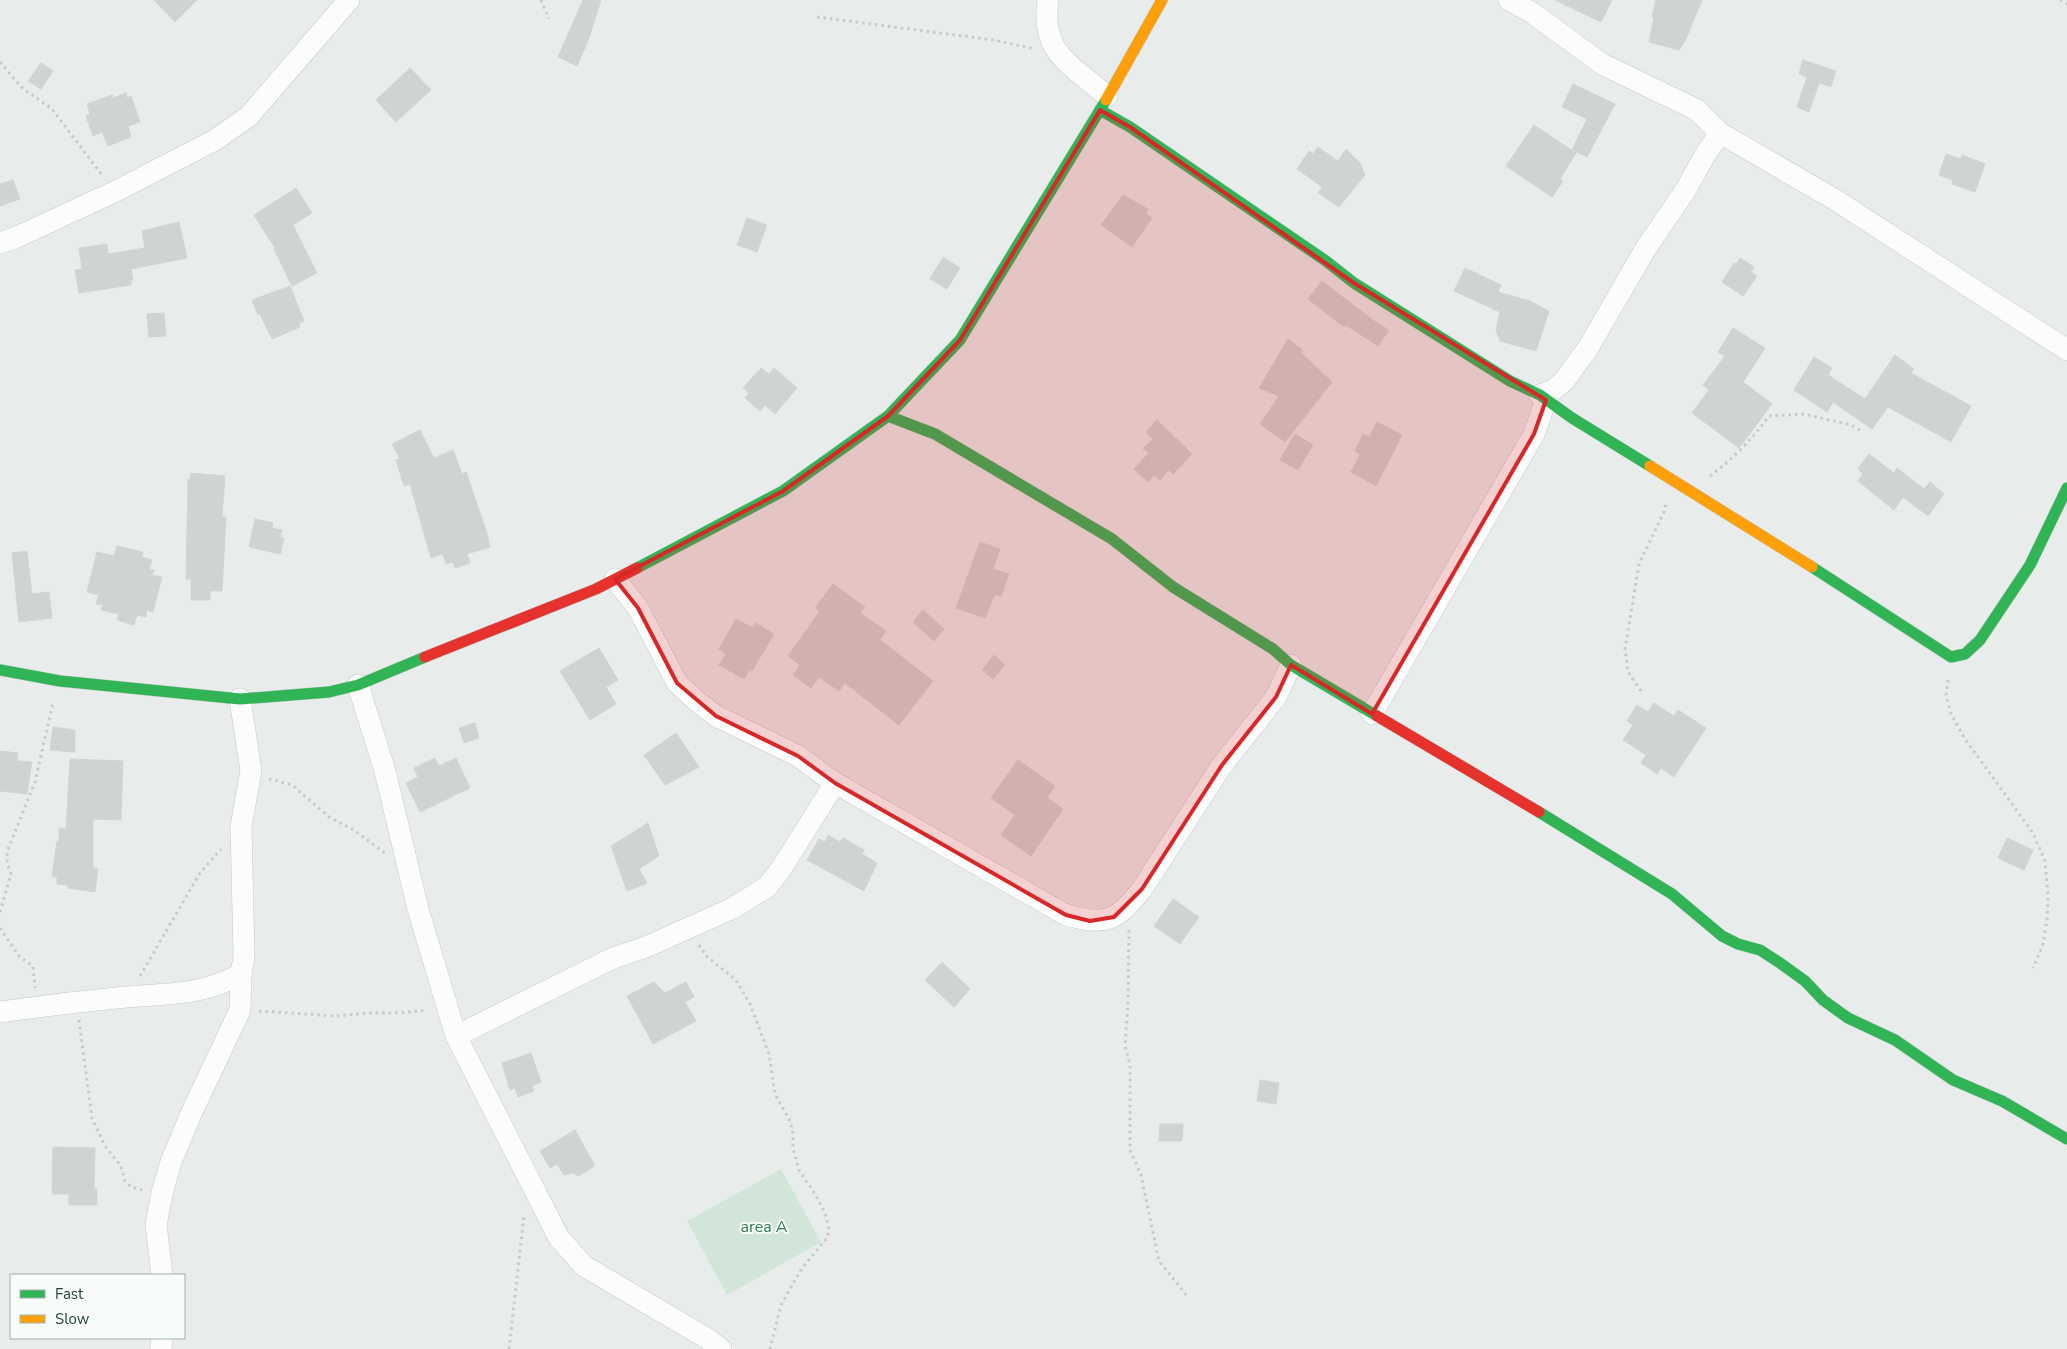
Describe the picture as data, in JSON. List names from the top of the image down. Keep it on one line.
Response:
{"parks":["area A"],"legend":["Fast","Slow"]}
